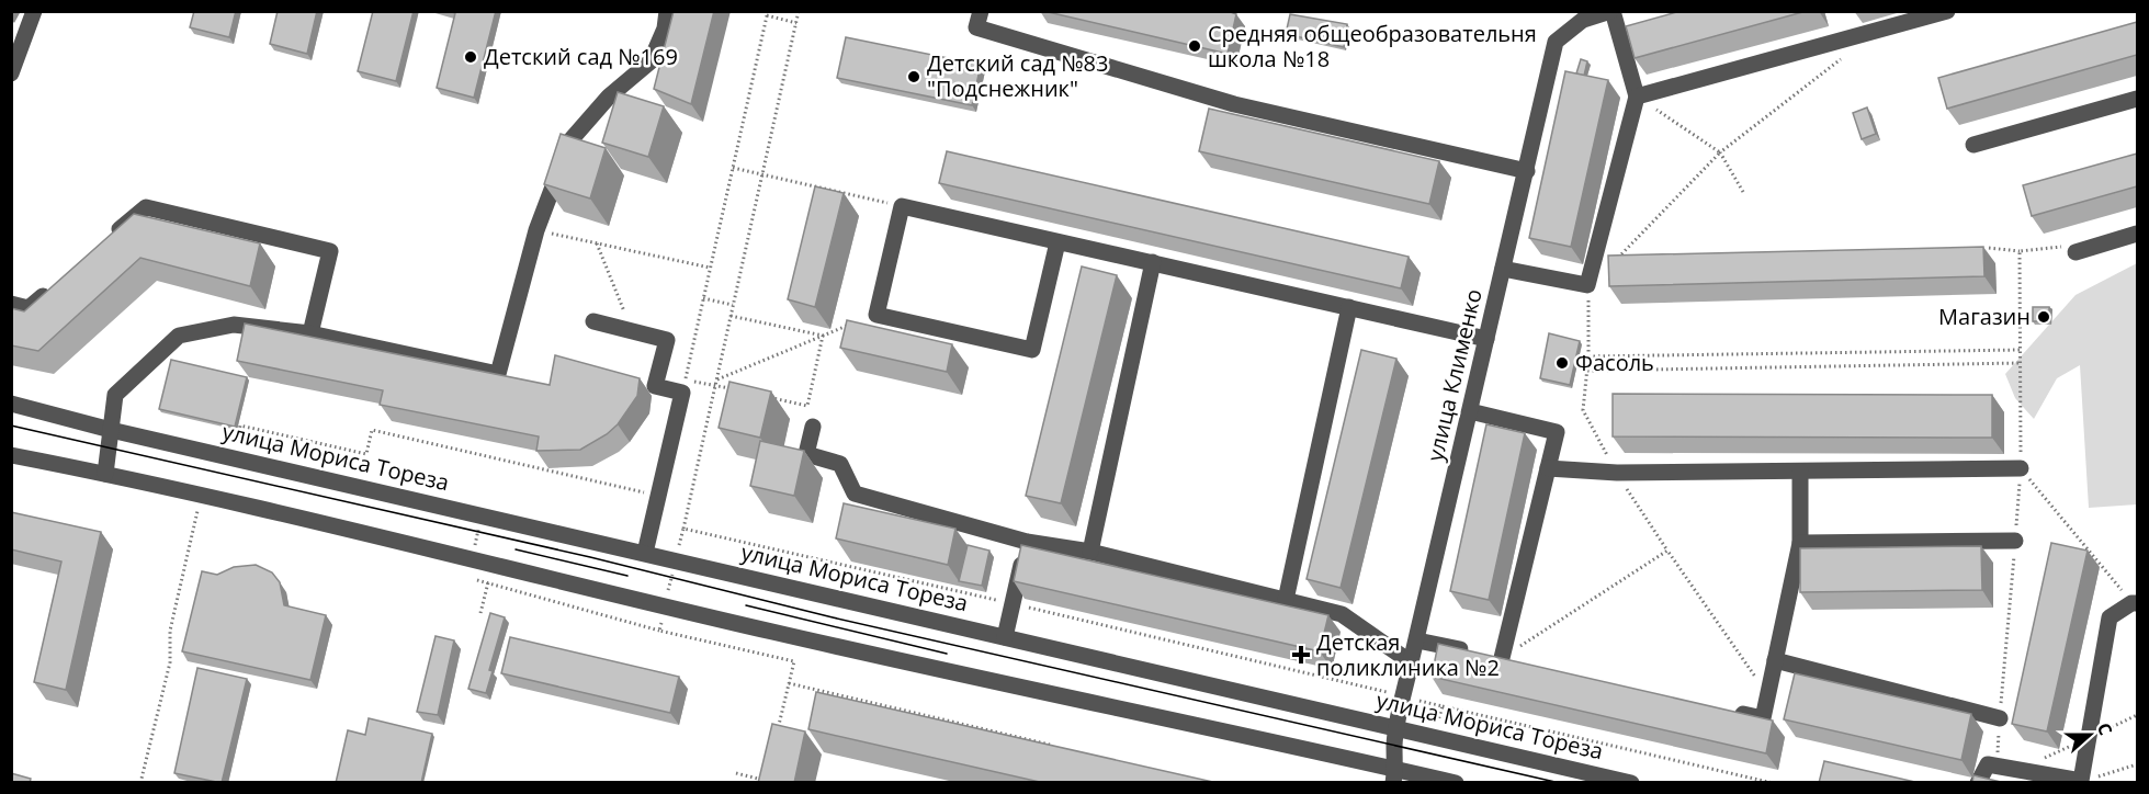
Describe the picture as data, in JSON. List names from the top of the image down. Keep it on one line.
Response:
{"streets":{"street":["улица Клименко","улица Мориса Тореза"]},"crossings":[["улица Клименко","улица Мориса Тореза"]],"places":{"other":["Средняя общеобразовательня школа №18","Детский сад №169","Детский сад №83 \"Подснежник\"","Магазин","Фасоль"],"health":["Детская поликлиника №2"]},"north":"right"}
